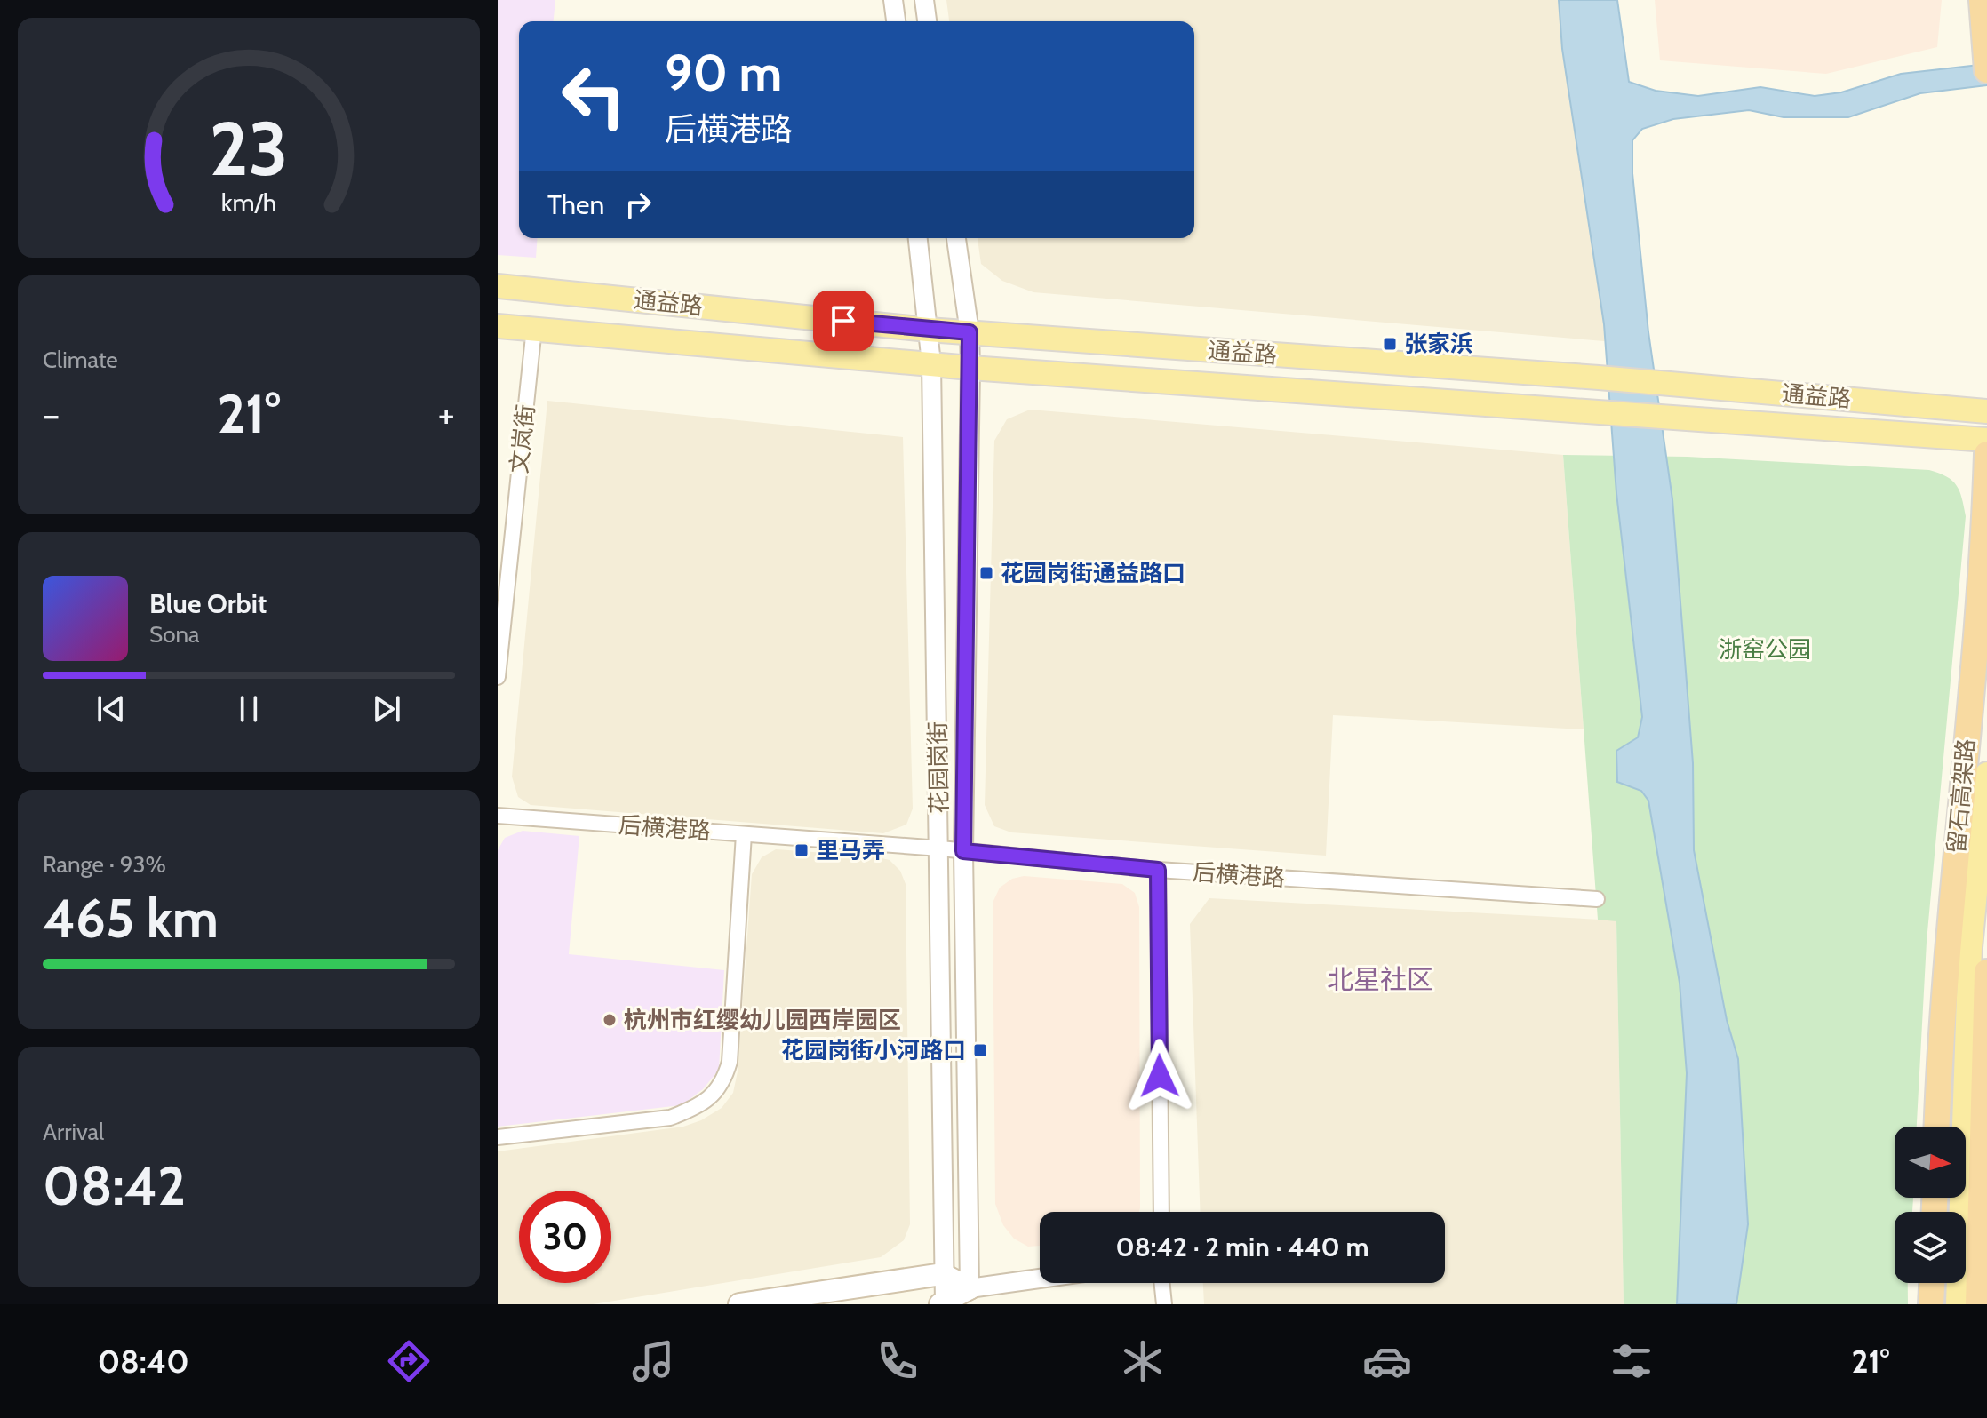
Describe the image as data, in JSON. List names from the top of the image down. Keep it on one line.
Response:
{"streets":{"highway":["留石高架路"],"main road":["通益路"],"street":["文岚街","花园岗街","后横港路"]},"crossings":[["通益路","文岚街"],["通益路","花园岗街"],["花园岗街","后横港路"]],"districts":["北星社区"],"parks":["浙窑公园"],"places":{"transit":["张家浜","花园岗街通益路口","里马弄","花园岗街小河路口"],"other":["杭州市红缨幼儿园西岸园区"]},"north":"right","page":{"turn":["90 m","后横港路"],"then":"Then","tile":["Climate",["Range · 93%","465 km"],["Arrival","08:42"]],"heat":["−","21°","+"],"song":["Blue Orbit","Sona"],"limit":"30","trip":"08:42 · 2 min · 440 m","tabs":["08:40","21°"],"gauge":["23","km/h"]}}
